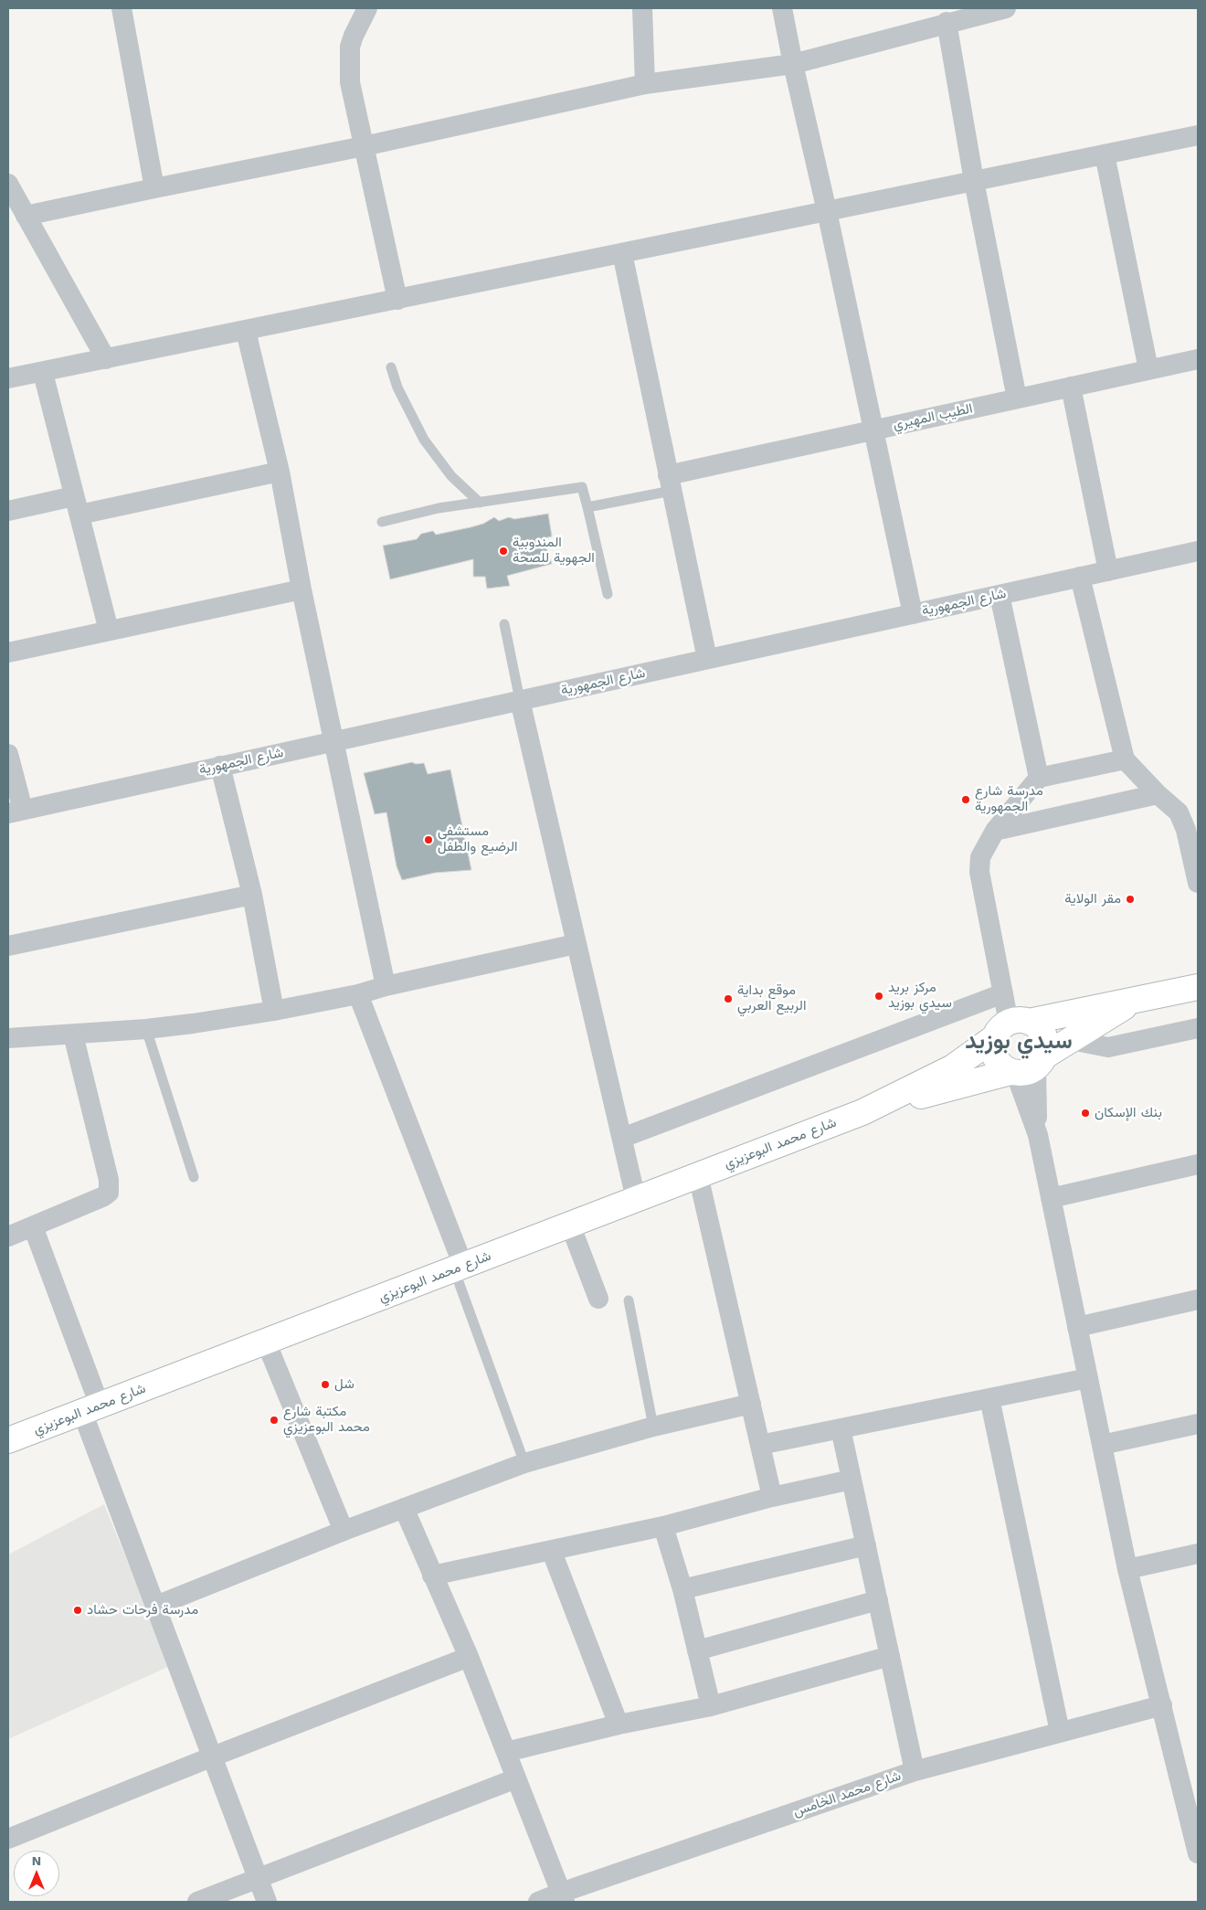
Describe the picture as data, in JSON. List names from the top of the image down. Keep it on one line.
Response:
{"streets":{"main road":["شارع محمد البوعزيزي"],"street":["الطيب المهيري","شارع الجمهورية","شارع محمد الخامس"]},"districts":["سيدي بوزيد"],"places":["المندوبية الجهوية للصحة","مدرسة شارع الجمهورية","مستشفى الرضيع والطفل","مقر الولاية","مركز بريد سيدي بوزيد","موقع بداية الربيع العربي","بنك الإسكان","شل","مكتبة شارع محمد البوعزيزي","مدرسة فرحات حشاد"],"north":"top"}
